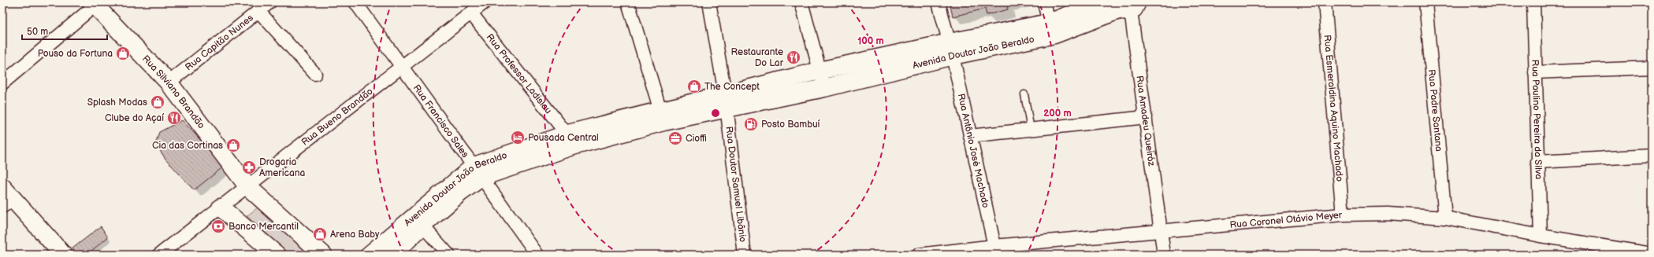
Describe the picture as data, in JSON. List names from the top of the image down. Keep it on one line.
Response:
{"streets":{"street":["Rua Capitão Nunes","Avenida Doutor João Beraldo","Rua Professor Ladislau","Rua Silviano Brandão","Rua Esmeraldina Aquino Machado","Rua Padre Santana","Rua Bueno Brandão","Rua Paulino Pereira da Silva","Rua Francisco Sales","Rua Amadeu Queiróz","Rua Antônio José Machado","Rua Doutor Samuel Libânio","Rua Coronel Otávio Meyer"]},"crossings":[["Rua Capitão Nunes","Rua Silviano Brandão"],["Avenida Doutor João Beraldo","Rua Professor Ladislau"],["Avenida Doutor João Beraldo","Rua Francisco Sales"],["Avenida Doutor João Beraldo","Rua Amadeu Queiróz"],["Avenida Doutor João Beraldo","Rua Antônio José Machado"],["Avenida Doutor João Beraldo","Rua Doutor Samuel Libânio"],["Rua Professor Ladislau","Rua Bueno Brandão"],["Rua Silviano Brandão","Rua Bueno Brandão"],["Rua Esmeraldina Aquino Machado","Rua Coronel Otávio Meyer"],["Rua Padre Santana","Rua Coronel Otávio Meyer"],["Rua Bueno Brandão","Rua Francisco Sales"],["Rua Paulino Pereira da Silva","Rua Coronel Otávio Meyer"],["Rua Amadeu Queiróz","Rua Coronel Otávio Meyer"],["Rua Antônio José Machado","Rua Coronel Otávio Meyer"]],"places":{"shop":["Pouso da Fortuna","The Concept","Splash Modas","Cia das Cortinas","Arena Baby"],"restaurant":["Restaurante Do Lar","Clube do Açaí"],"fuel station":["Posto Bambuí"],"hotel":["Pousada Central"],"office":["Cioffi"],"pharmacy":["Drogaria Americana"],"bank":["Banco Mercantil"]},"scale_bar":"50 m","rings":["100 m","200 m"]}
